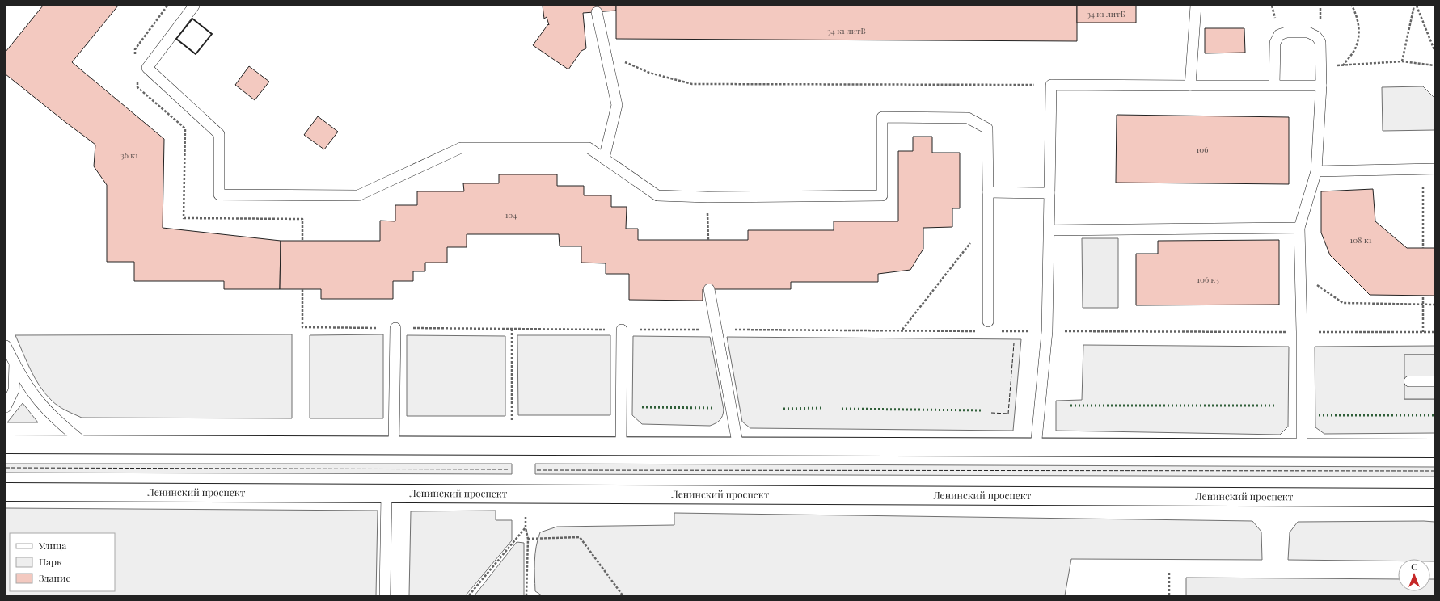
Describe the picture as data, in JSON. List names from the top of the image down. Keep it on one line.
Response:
{"streets":{"main road":["Ленинский проспект"]},"house_numbers":["34 к1 литБ","34 к1 литВ","106","36 к1","104","108 к1","106 к3"],"legend":["Улица","Парк","Здание"],"north":"top"}
